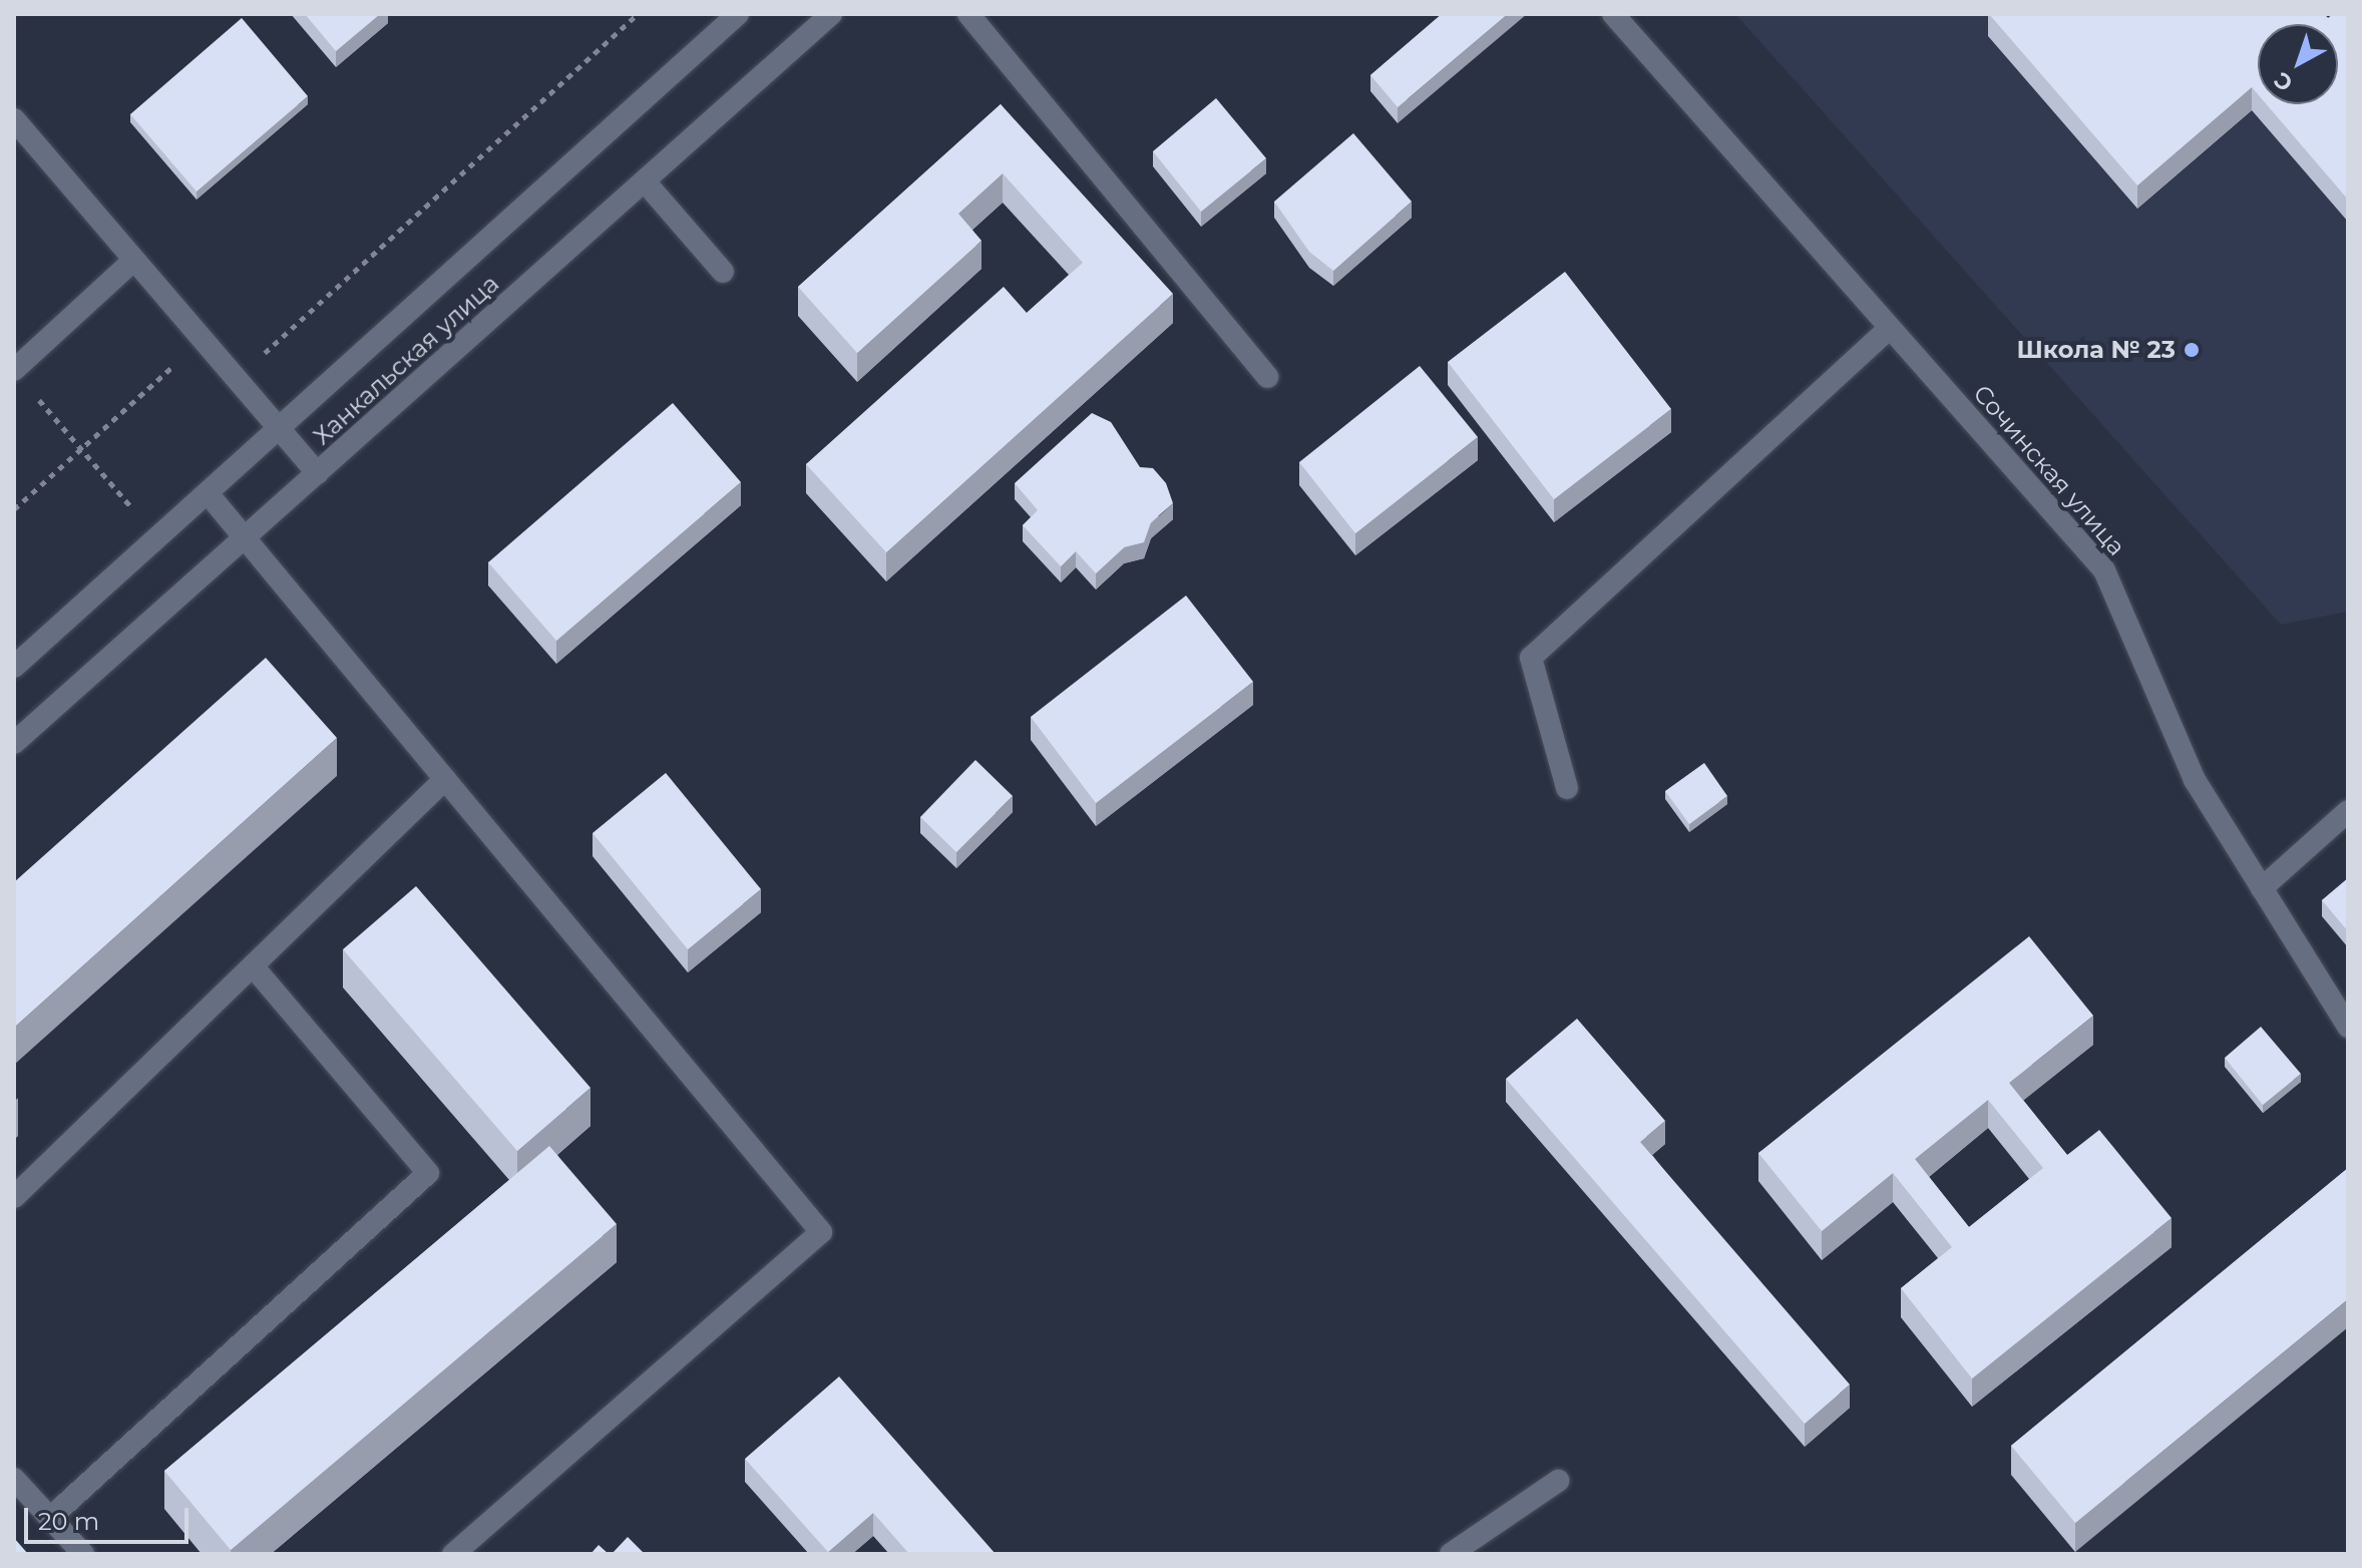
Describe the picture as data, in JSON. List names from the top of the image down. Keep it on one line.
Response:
{"streets":{"street":["Ханкальская улица","Сочинская улица"]},"places":["Школа № 23"],"scale_bar":"20 m","north":"bottom left"}
